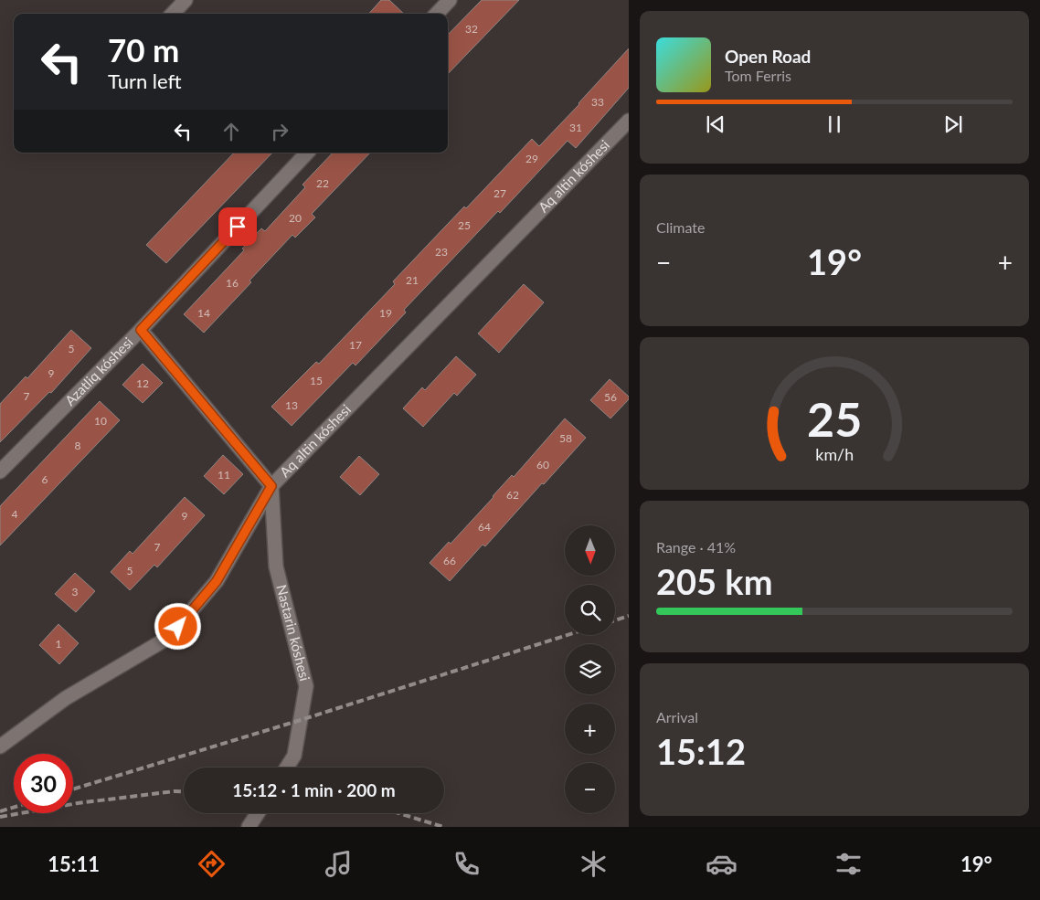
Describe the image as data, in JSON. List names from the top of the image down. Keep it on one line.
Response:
{"streets":{"street":["Aq altin kóshesi","Azatliq kóshesi","Nastarin kóshesi"]},"crossings":[["Aq altin kóshesi","Nastarin kóshesi"]],"house_numbers":["32","33","31","29","22","27","20","25","23","21","16","14","19","17","5","9","15","12","7","56","13","10","58","8","60","11","6","62","4","9","64","7","66","5","3","1"],"north":"bottom","page":{"turn":["70 m","Turn left"],"song":["Open Road","Tom Ferris"],"tile":["Climate",["Range · 41%","205 km"],["Arrival","15:12"]],"heat":["−","19°","+"],"map_buttons":["+","−"],"limit":"30","trip":"15:12 · 1 min · 200 m","tabs":["15:11","19°"],"gauge":["25","km/h"]}}
